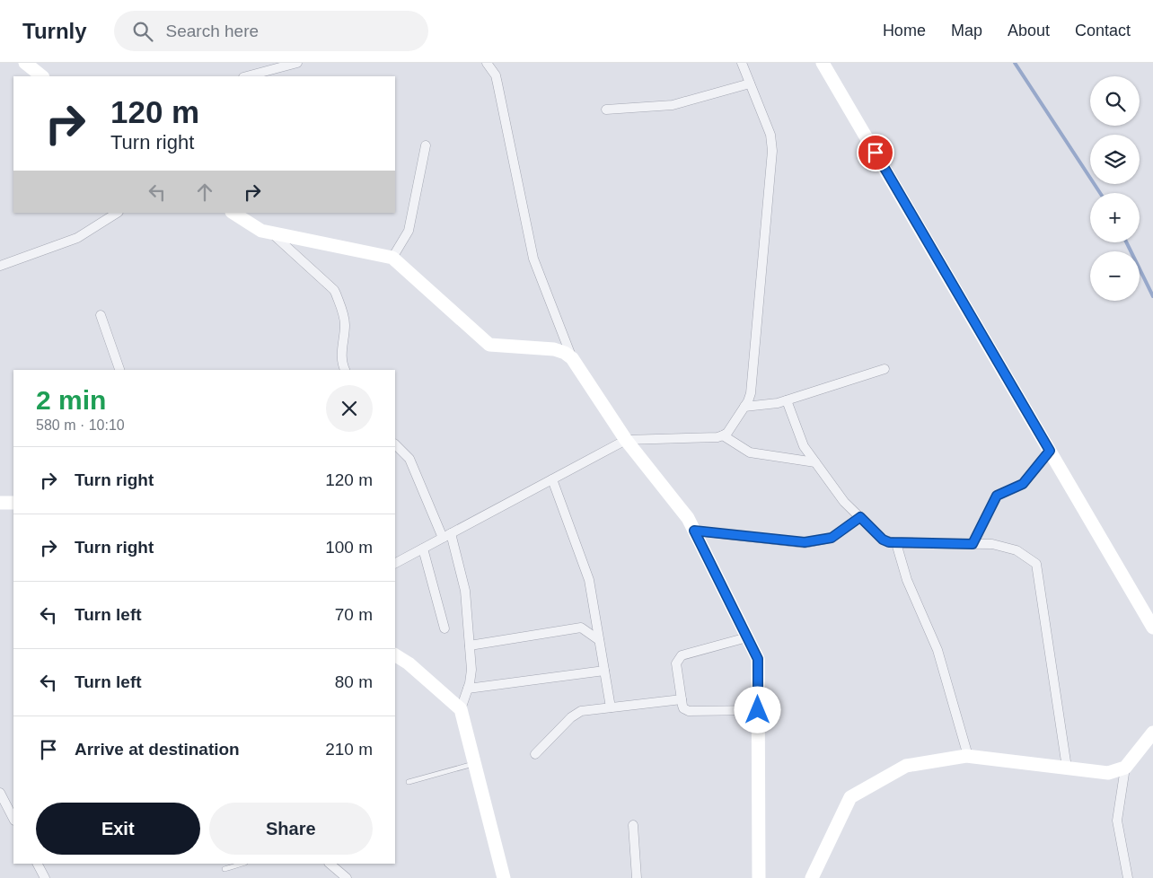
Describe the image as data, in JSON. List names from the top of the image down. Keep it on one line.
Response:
{"page":{"header":"Turnly","search":"Search here","nav":["Home","Map","About","Contact"],"map_buttons":["+","−"],"turn":["120 m","Turn right"],"heading":["2 min","580 m · 10:10"],"list":[{"name":"Turn right","value":"120 m"},{"name":"Turn right","value":"100 m"},{"name":"Turn left","value":"70 m"},{"name":"Turn left","value":"80 m"},{"name":"Arrive at destination","value":"210 m"}],"buttons":["Exit","Share"]}}
